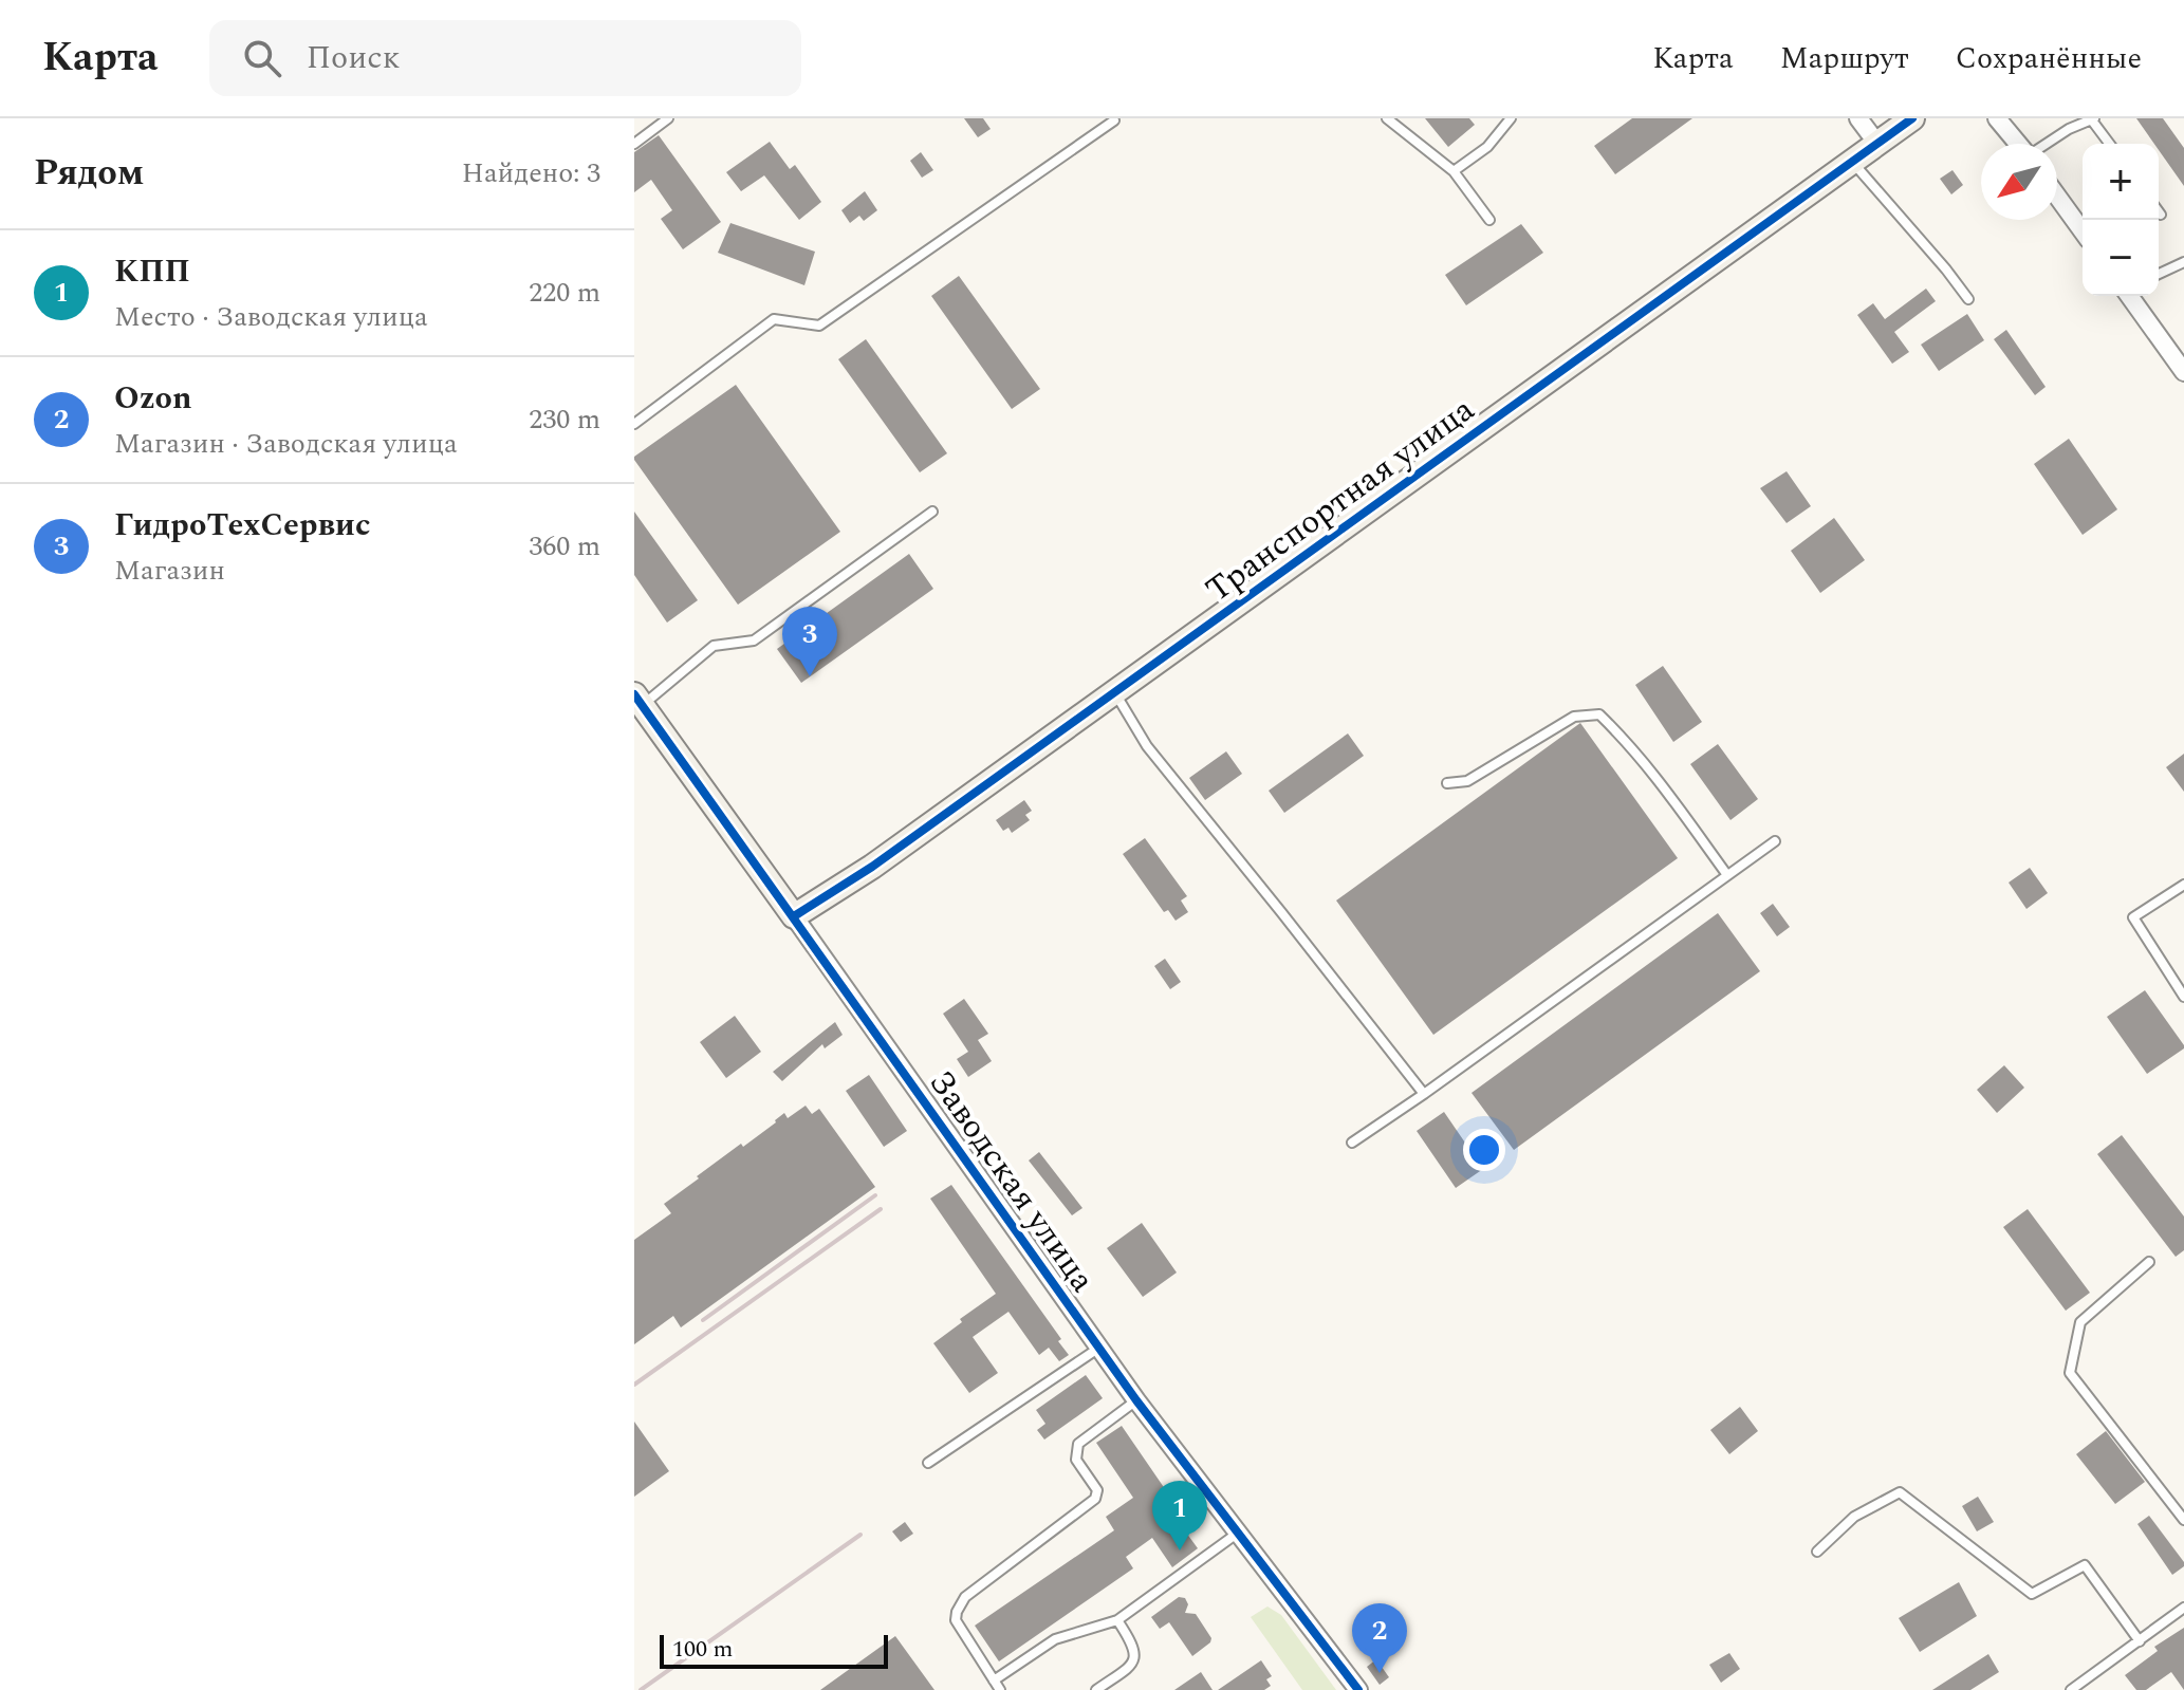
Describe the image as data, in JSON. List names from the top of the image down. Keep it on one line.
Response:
{"streets":{"street":["Транспортная улица","Заводская улица"]},"crossings":[["Транспортная улица","Заводская улица"]],"scale_bar":"100 m","north":"bottom left","page":{"header":"Карта","search":"Поиск","nav":["Карта","Маршрут","Сохранённые"],"heading":["Рядом","Найдено: 3"],"map_buttons":["+","−"],"list":[{"mark":"1","name":"КПП","note":"Место · Заводская улица","value":"220 m"},{"mark":"2","name":"Ozon","note":"Магазин · Заводская улица","value":"230 m"},{"mark":"3","name":"ГидроТехСервис","note":"Магазин","value":"360 m"}],"pins":["3","1","2"],"scale":"100 m"}}
